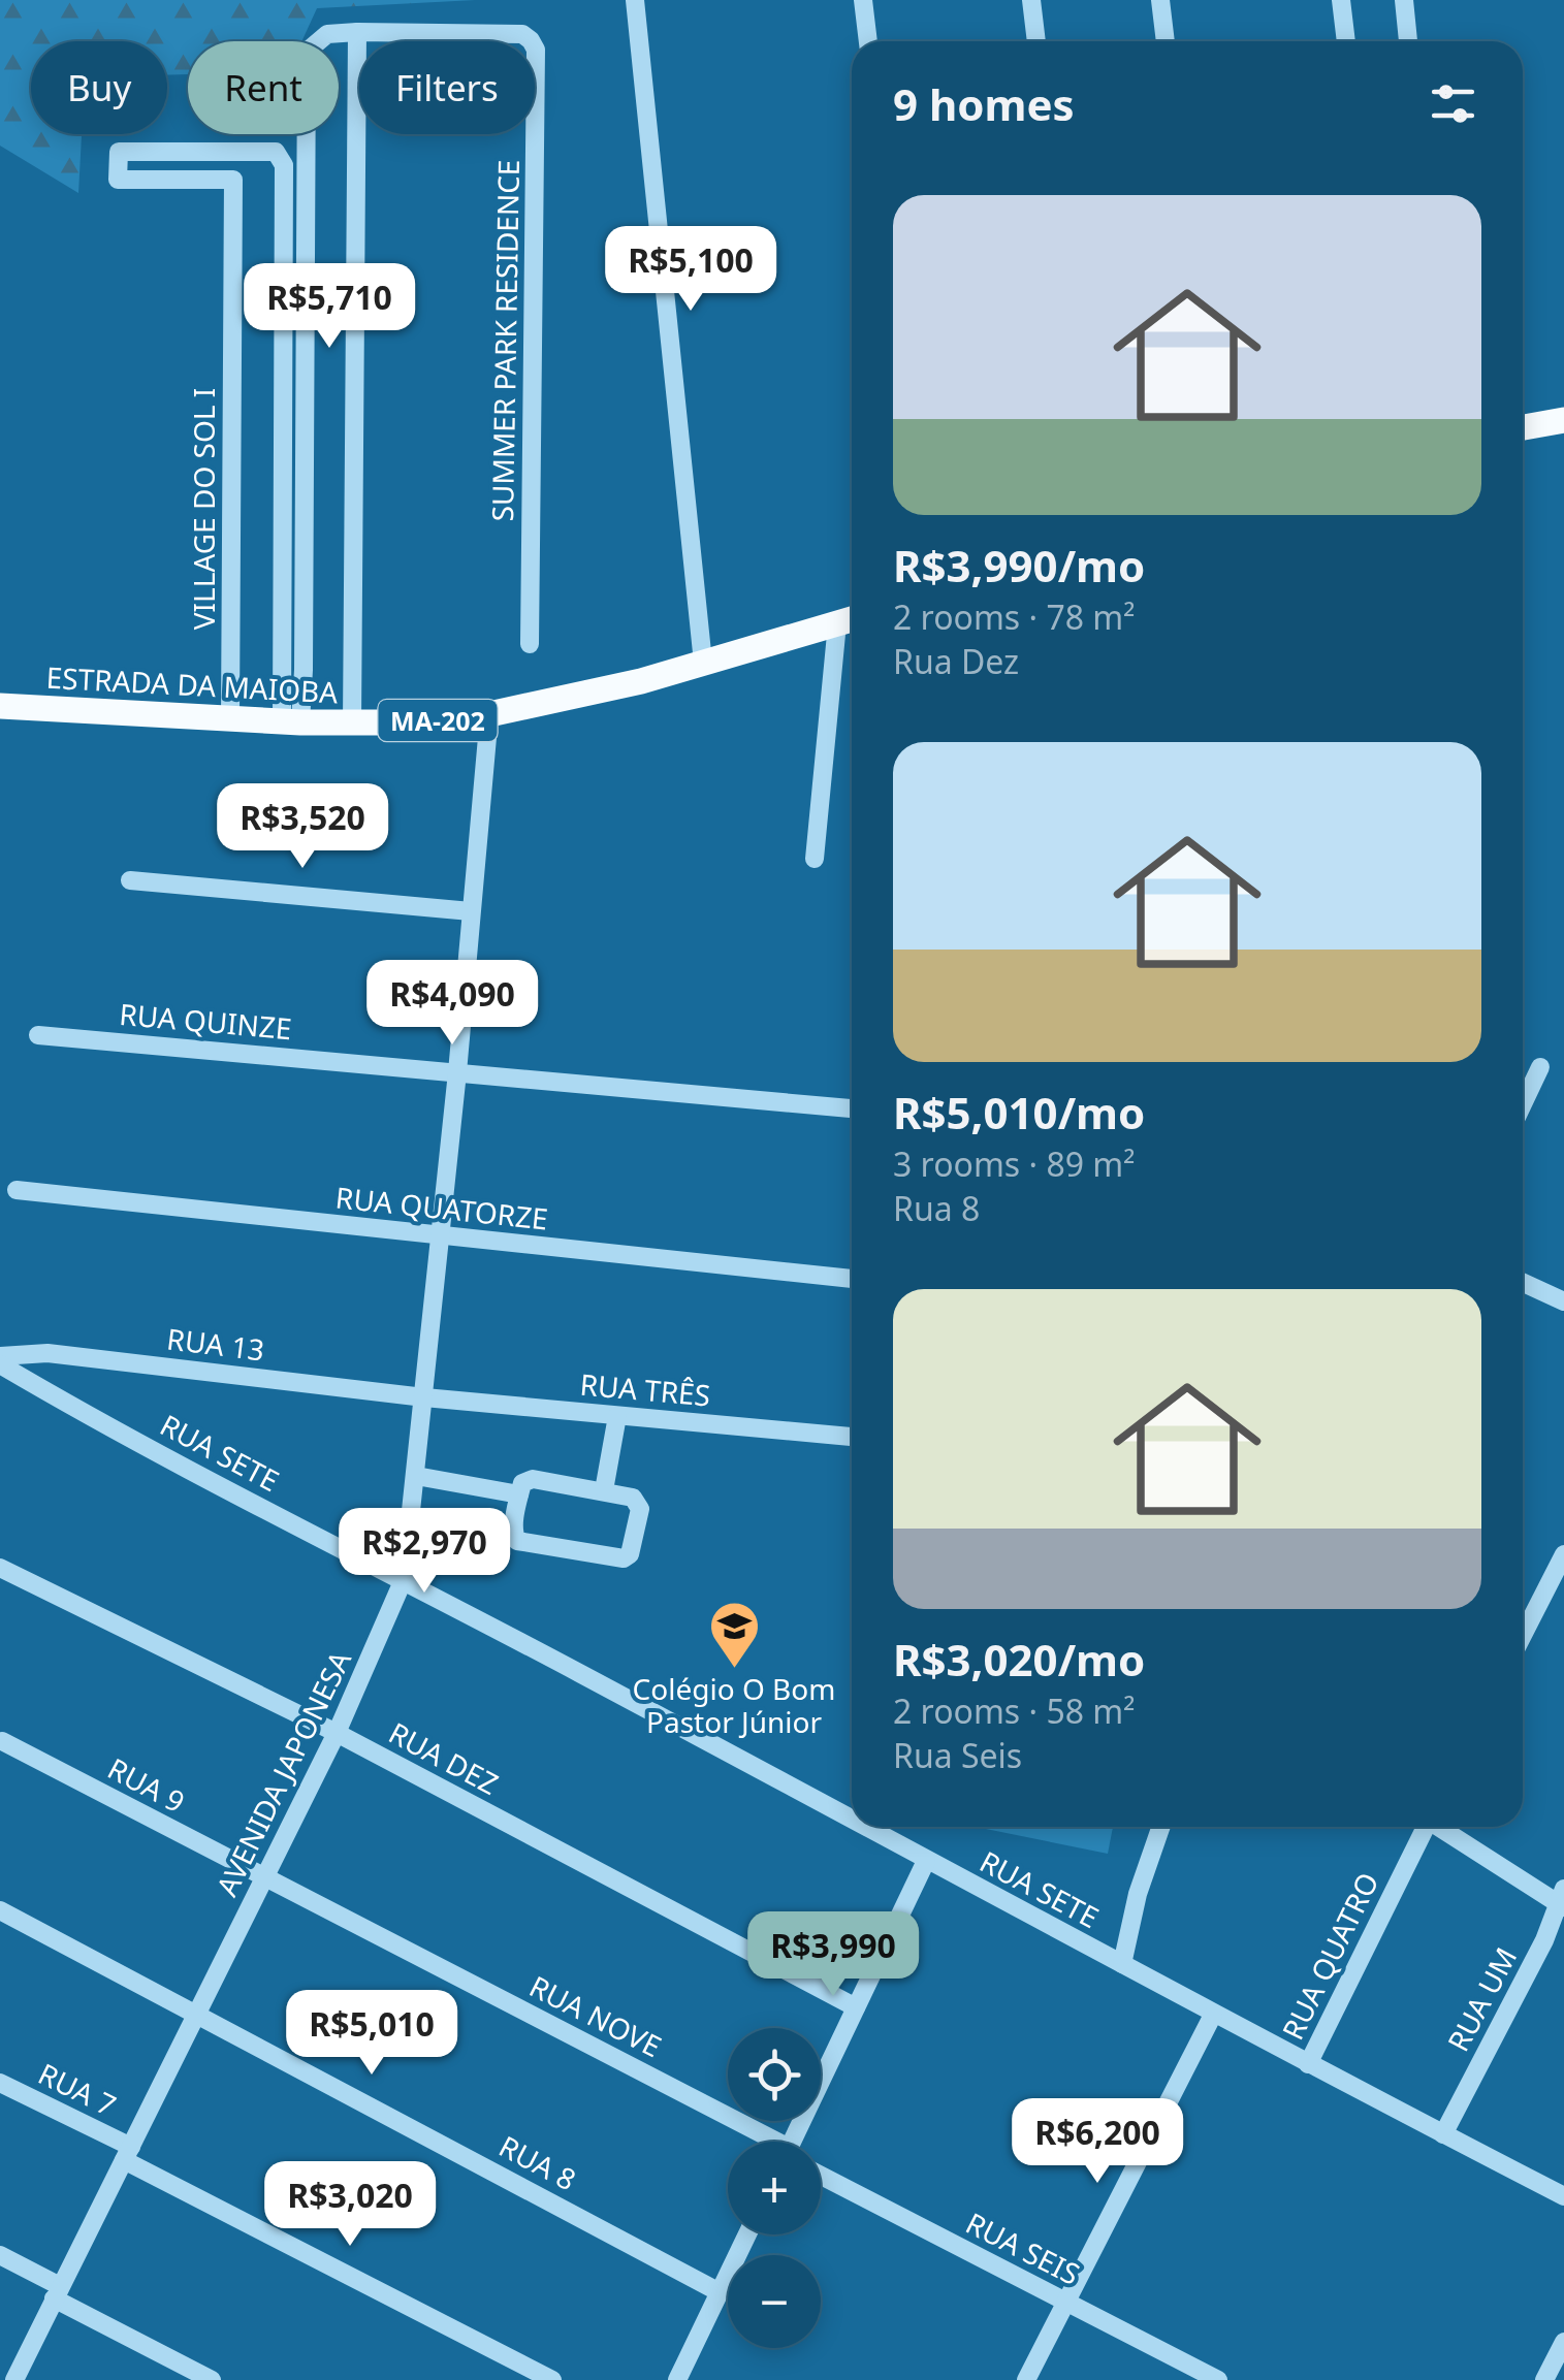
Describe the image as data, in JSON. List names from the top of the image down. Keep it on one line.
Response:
{"streets":{"main road":["ESTRADA DA MAIOBA","MA-202"],"street":["SUMMER PARK RESIDENCE","VILLAGE DO SOL I","RUA QUINZE","RUA QUATORZE","RUA 13","RUA TRÊS","RUA SETE","RUA DEZ","AVENIDA JAPONESA","RUA 9","RUA QUATRO","RUA UM","RUA NOVE","RUA 7","RUA 8","RUA SEIS"]},"crossings":[["SUMMER PARK RESIDENCE","ESTRADA DA MAIOBA"],["VILLAGE DO SOL I","ESTRADA DA MAIOBA"],["ESTRADA DA MAIOBA","AVENIDA JAPONESA"],["RUA QUINZE","AVENIDA JAPONESA"],["RUA QUATORZE","AVENIDA JAPONESA"],["RUA 13","RUA TRÊS"],["RUA 13","AVENIDA JAPONESA"],["RUA TRÊS","AVENIDA JAPONESA"],["RUA SETE","AVENIDA JAPONESA"],["RUA SETE","RUA QUATRO"],["RUA SETE","RUA UM"],["RUA DEZ","AVENIDA JAPONESA"],["AVENIDA JAPONESA","RUA 9"],["AVENIDA JAPONESA","RUA NOVE"],["AVENIDA JAPONESA","RUA 7"],["AVENIDA JAPONESA","RUA 8"],["RUA 9","RUA NOVE"]],"places":{"school or university":["Colégio O Bom Pastor Júnior"]},"page":{"chip":["Buy","Rent","Filters"],"heading":"9 homes","list":[{"name":"R$3,990/mo","note":"2 rooms · 78 m² · Rua Dez"},{"name":"R$5,010/mo","note":"3 rooms · 89 m² · Rua 8"},{"name":"R$3,020/mo","note":"2 rooms · 58 m² · Rua Seis"}],"price":["R$5,100","R$5,710","R$3,520","R$4,090","R$2,970","R$3,990","R$5,010","R$6,200","R$3,020"],"map_buttons":["+","−"]}}
